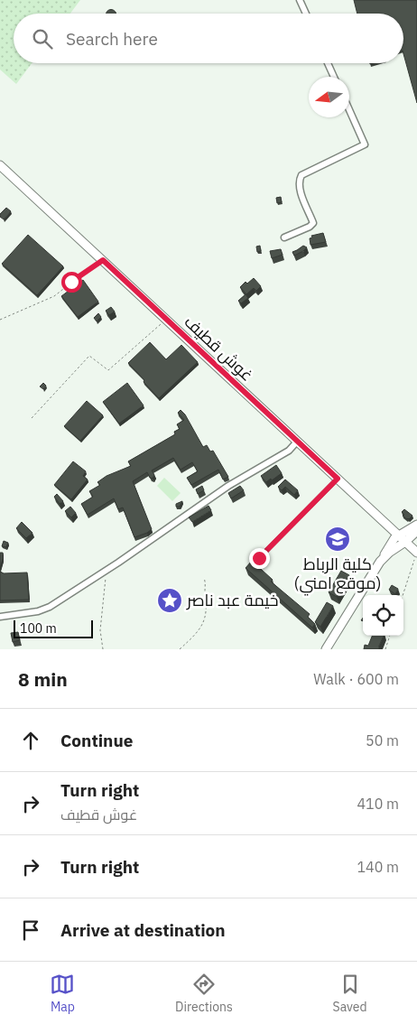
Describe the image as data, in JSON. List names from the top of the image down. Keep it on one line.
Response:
{"streets":{"main road":["غوش قطيف"]},"places":{"school or university":["كلية الرباط (موقع امني)"],"place":["خيمة عبد ناصر"]},"scale_bar":"100 m","north":"left","page":{"search":"Search here","scale":"100 m","heading":["8 min","Walk · 600 m"],"list":[["Continue","50 m"],["Turn right","غوش قطيف","410 m"],["Turn right","140 m"],"Arrive at destination"],"nav":["Map","Directions","Saved"]}}
